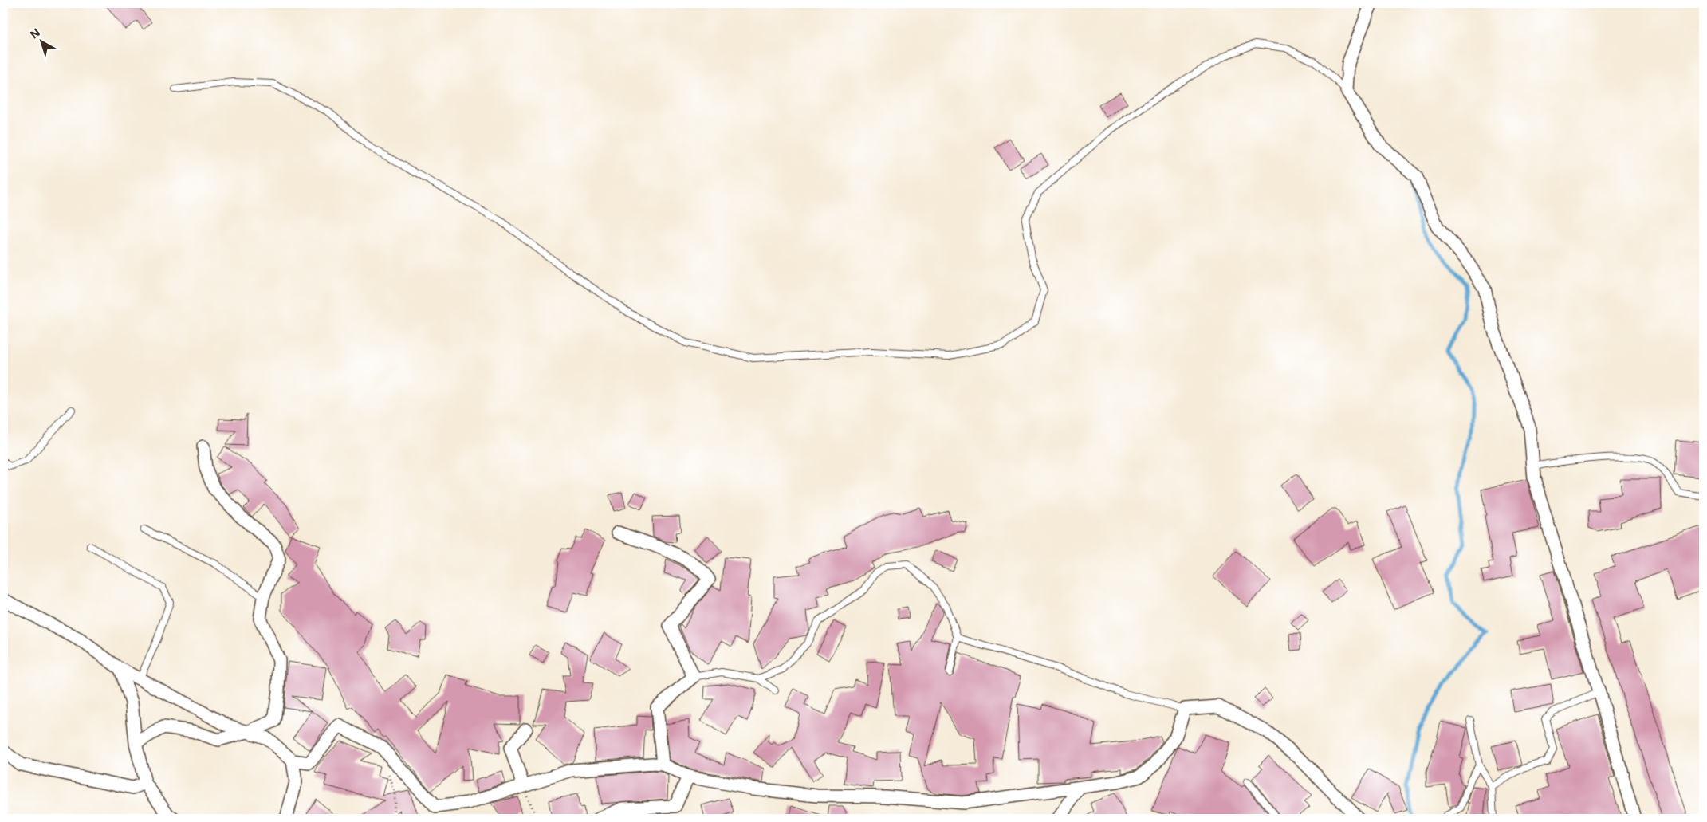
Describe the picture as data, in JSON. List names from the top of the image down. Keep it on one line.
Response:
{"north":"top left"}
